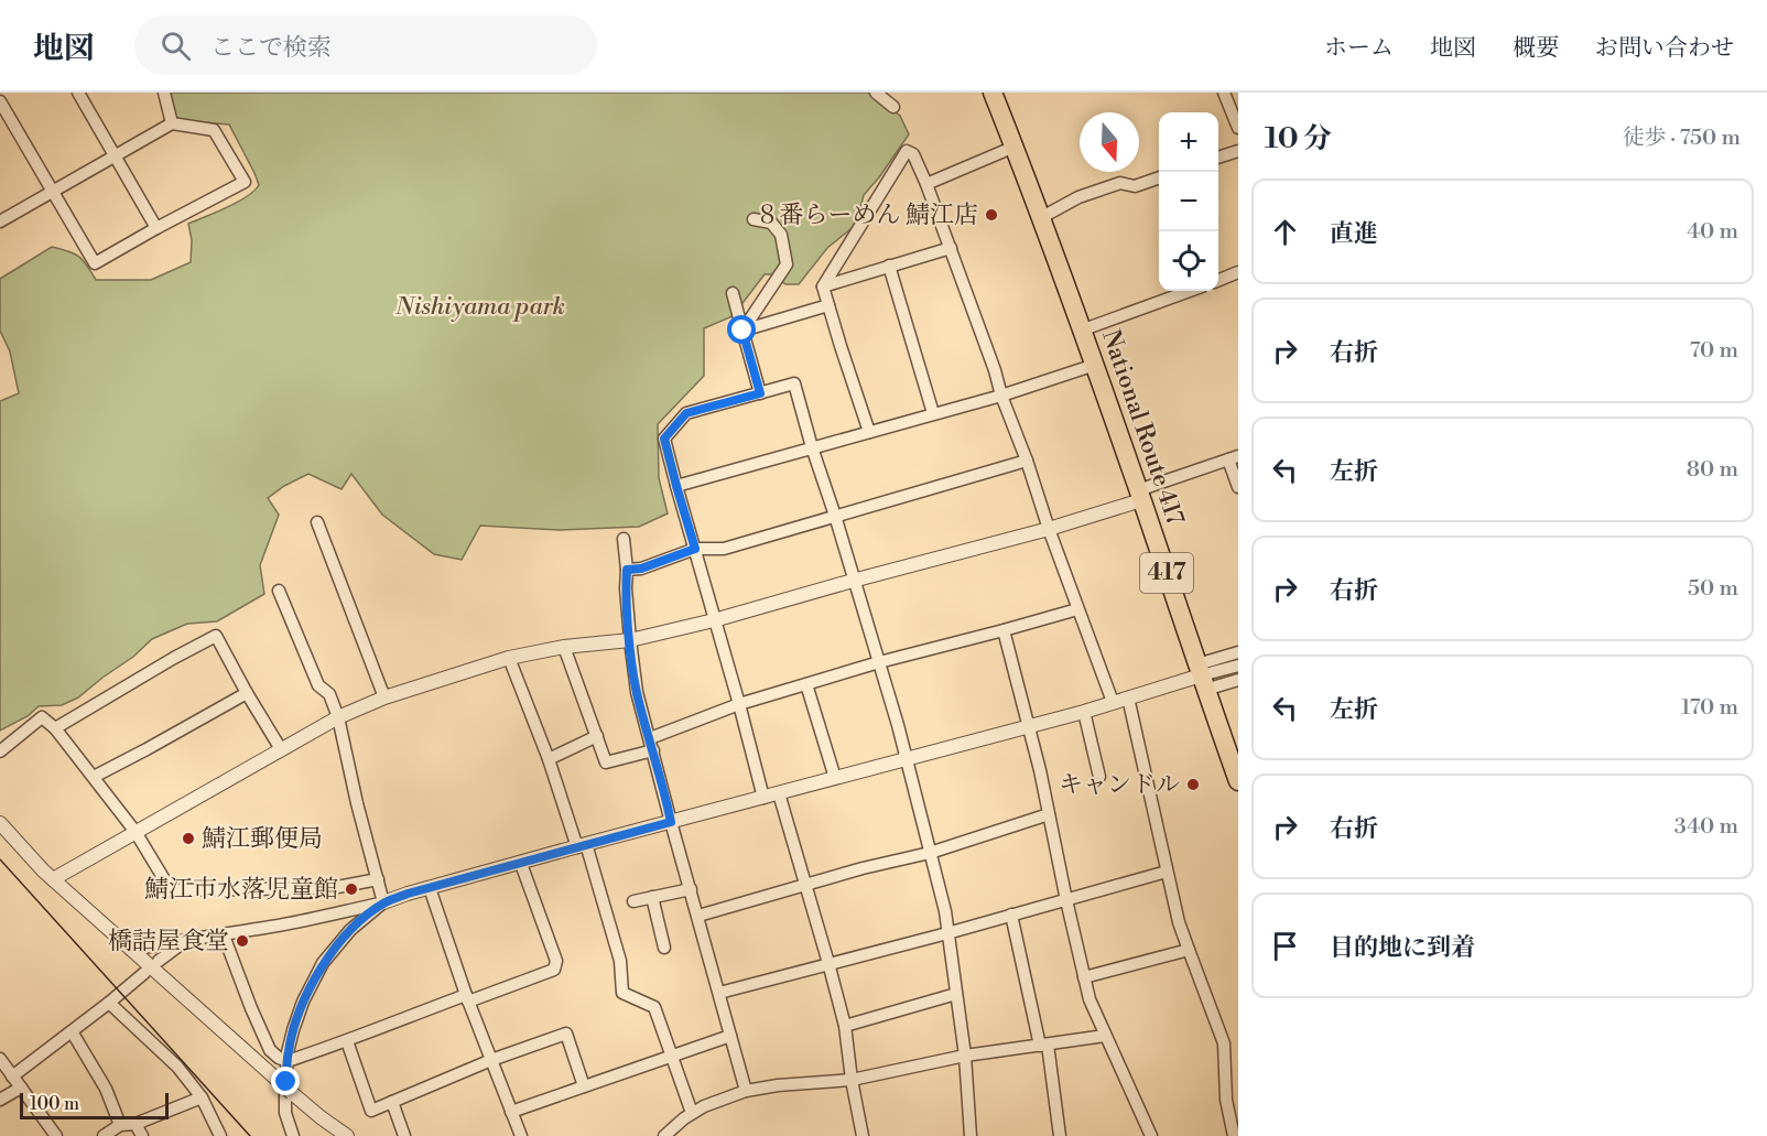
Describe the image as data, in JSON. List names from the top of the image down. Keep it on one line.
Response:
{"streets":{"highway":["National Route 417","417"]},"parks":["Nishiyama park"],"places":["８番らーめん 鯖江店","キャンドル","鯖江郵便局","鯖江市水落児童館","橋詰屋食堂"],"scale_bar":"100 m","north":"bottom","page":{"header":"地図","search":"ここで検索","nav":["ホーム","地図","概要","お問い合わせ"],"heading":["10 分","徒歩 · 750 m"],"map_buttons":["+","−"],"list":[["直進","40 m"],["右折","70 m"],["左折","80 m"],["右折","50 m"],["左折","170 m"],["右折","340 m"],"目的地に到着"],"scale":"100 m"}}
